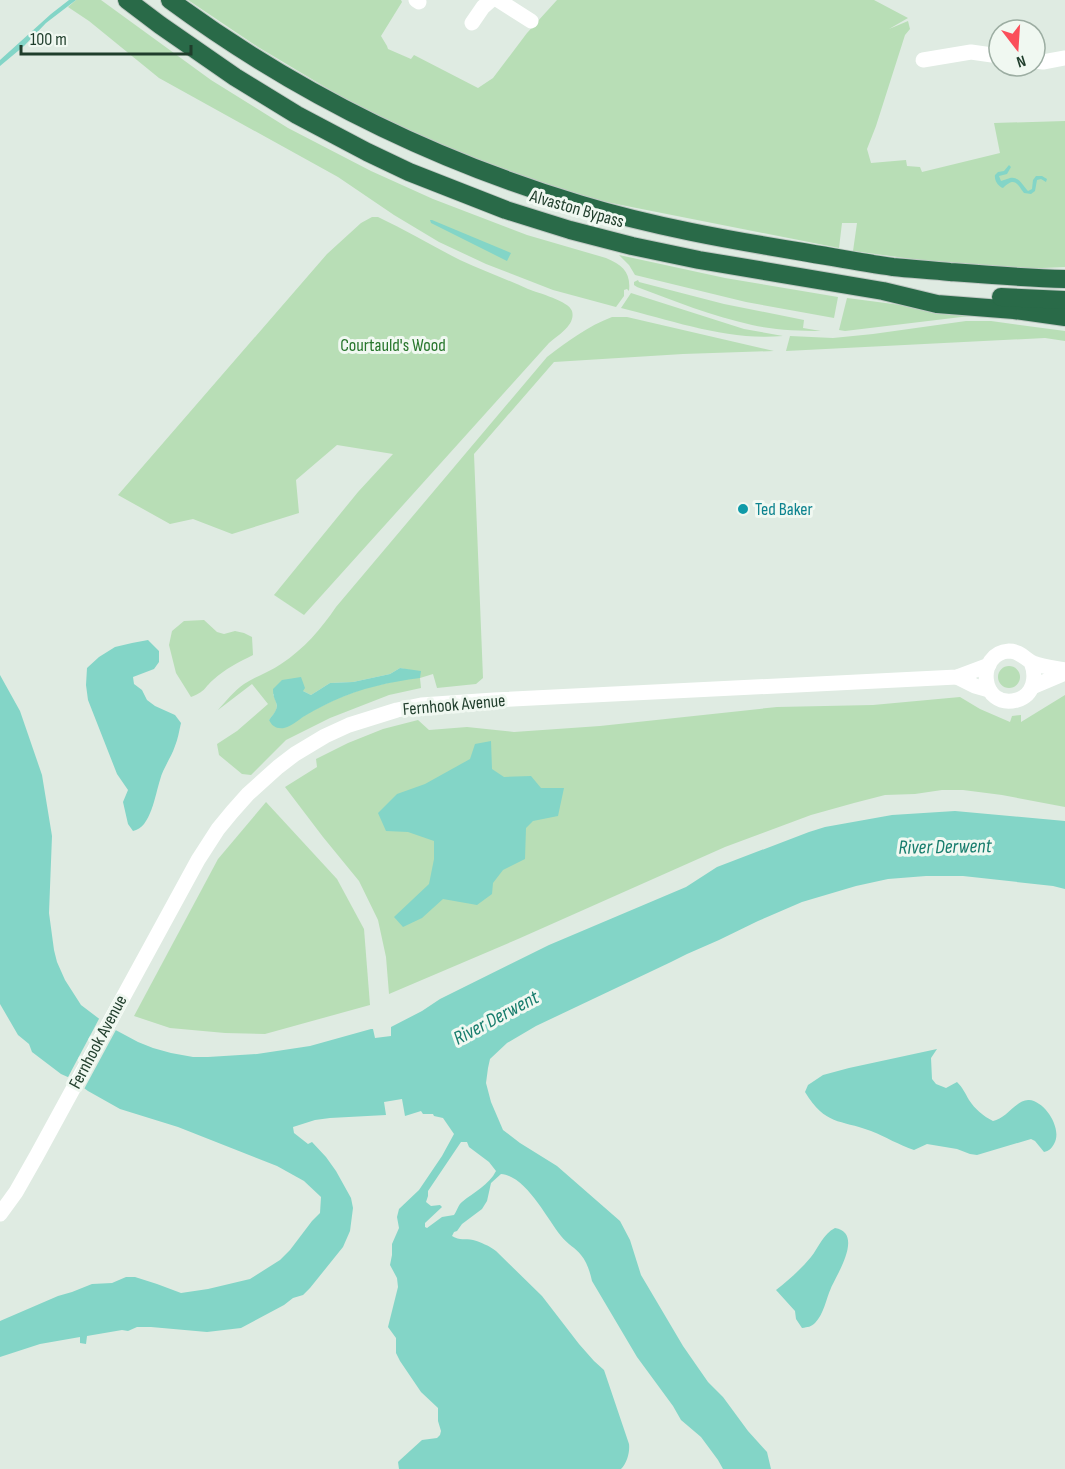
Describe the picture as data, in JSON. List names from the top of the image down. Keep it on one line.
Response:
{"streets":{"highway":["Alvaston Bypass"],"street":["Fernhook Avenue"]},"water":["River Derwent"],"parks":["Courtauld's Wood"],"places":["Ted Baker"],"scale_bar":"100 m","north":"bottom"}
